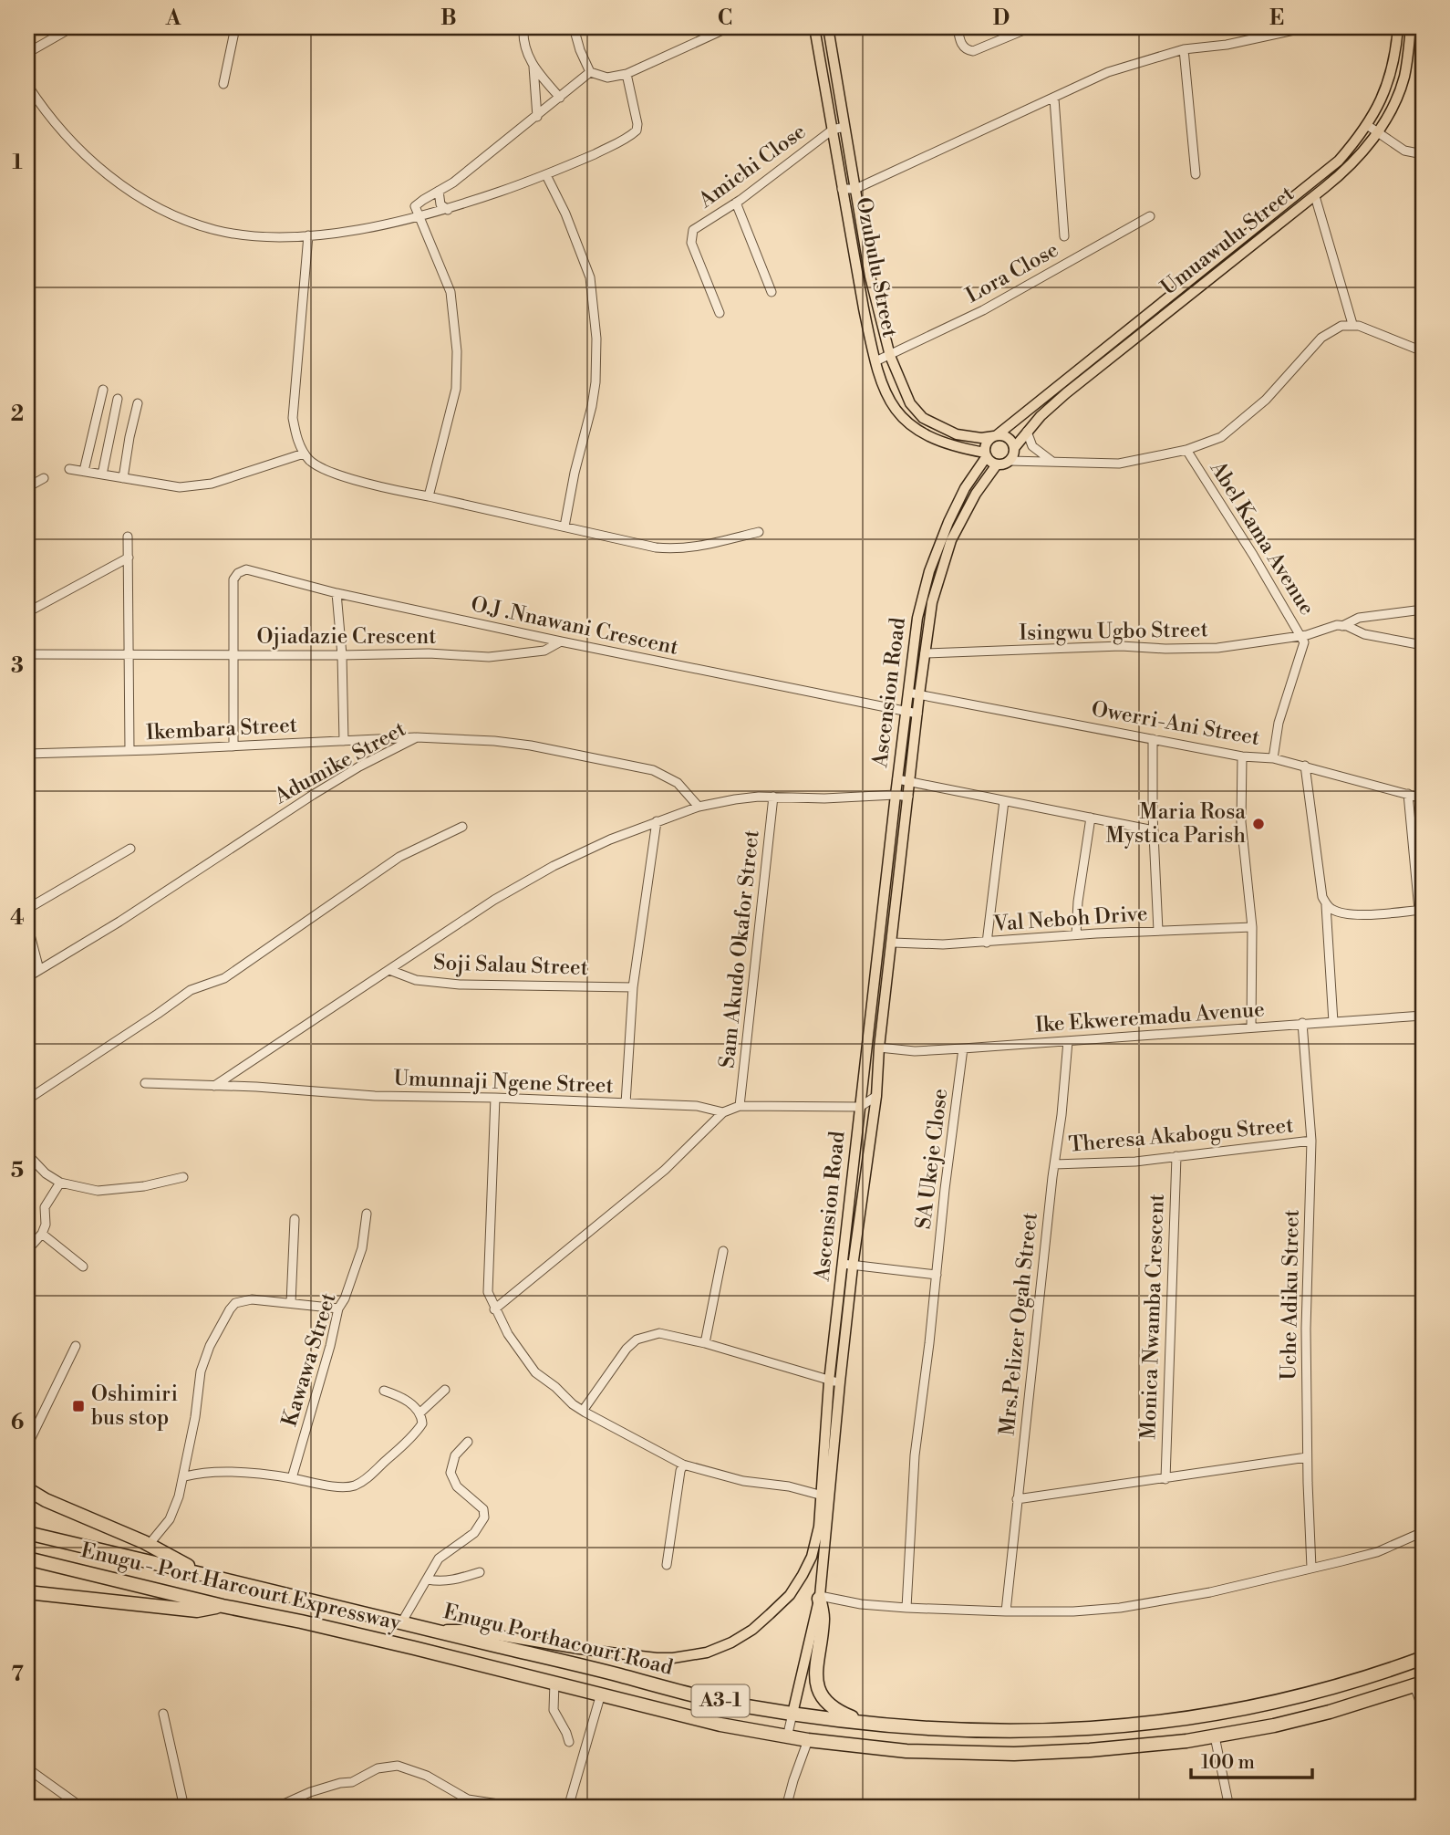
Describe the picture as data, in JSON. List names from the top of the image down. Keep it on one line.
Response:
{"streets":{"highway":["Enugu - Port Harcourt Expressway","Enugu Porthacourt Road","A3-1"],"main road":["Umuawulu Street","Ozubulu Street","Ascension Road"],"street":["Amichi Close","Lora Close","Abel Kama Avenue","O.J .Nnawani Crescent","Isingwu Ugbo Street","Ojiadazie Crescent","Owerri-Ani Street","Ikembara Street","Adumike Street","Val Neboh Drive","Sam Akudo Okafor Street","Soji Salau Street","Ike Ekweremadu Avenue","Umunnaji Ngene Street","Theresa Akabogu Street","SA Ukeje Close","Uche Adiku Street","Monica Nwamba Crescent","Mrs.Pelizer Ogah Street","Kawawa Street"]},"crossings":[["Amichi Close","Ozubulu Street"],["Umuawulu Street","Ozubulu Street"],["Umuawulu Street","Ascension Road"],["Ozubulu Street","Lora Close"],["Ozubulu Street","Ascension Road"],["Abel Kama Avenue","Isingwu Ugbo Street"],["Abel Kama Avenue","Owerri-Ani Street"],["O.J .Nnawani Crescent","Ojiadazie Crescent"],["O.J .Nnawani Crescent","Ascension Road"],["Isingwu Ugbo Street","Ascension Road"],["Ascension Road","Owerri-Ani Street"],["Ascension Road","Val Neboh Drive"],["Ascension Road","Ike Ekweremadu Avenue"],["Ascension Road","Enugu Porthacourt Road"],["Ikembara Street","Adumike Street"],["Ike Ekweremadu Avenue","SA Ukeje Close"],["Ike Ekweremadu Avenue","Uche Adiku Street"],["Ike Ekweremadu Avenue","Mrs.Pelizer Ogah Street"],["Theresa Akabogu Street","Uche Adiku Street"],["Theresa Akabogu Street","Monica Nwamba Crescent"],["Theresa Akabogu Street","Mrs.Pelizer Ogah Street"]],"places":{"other":["Maria Rosa Mystica Parish"],"transit":["Oshimiri bus stop"]},"scale_bar":"100 m","grid":{"columns":["A","B","C","D","E"],"rows":["1","2","3","4","5","6","7"]}}
